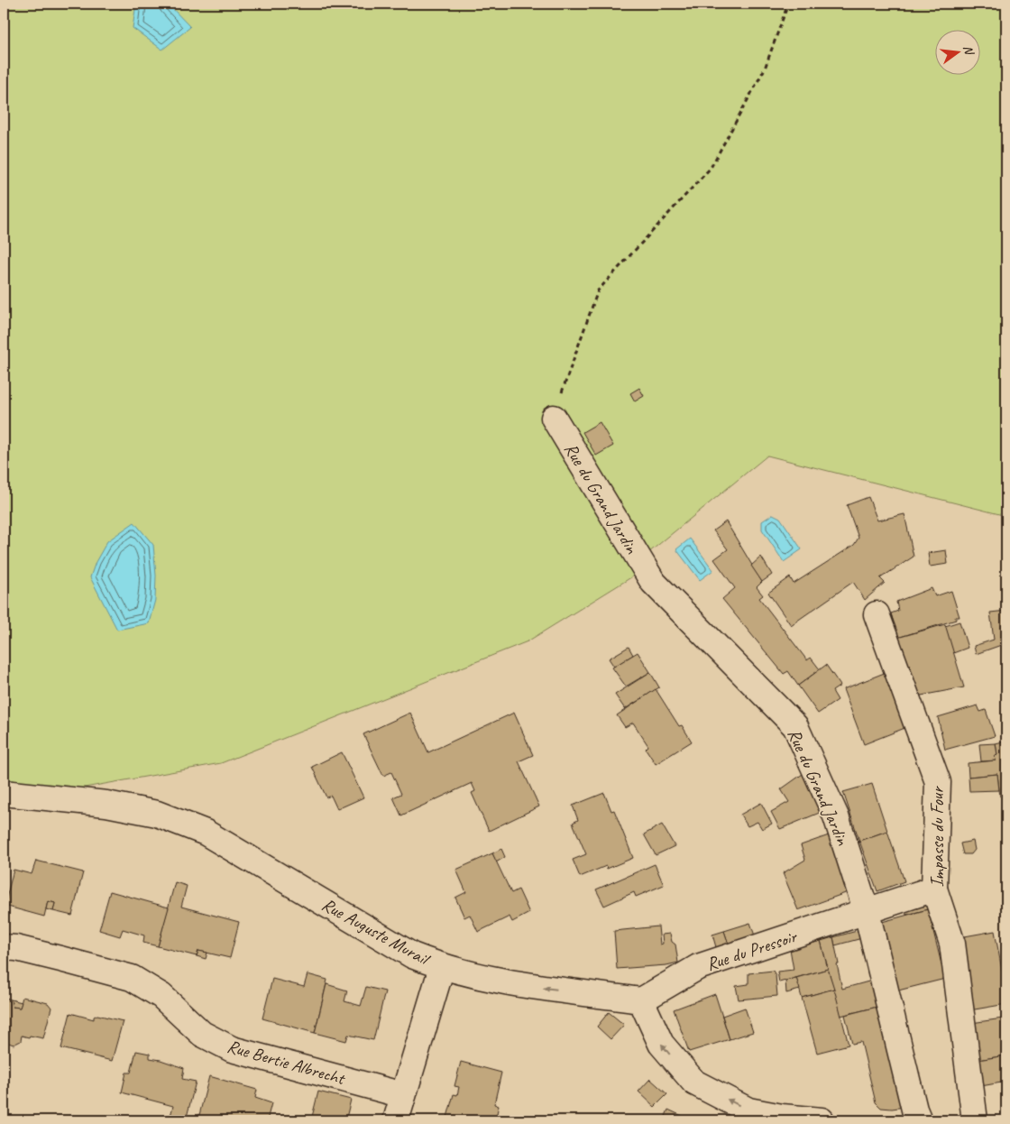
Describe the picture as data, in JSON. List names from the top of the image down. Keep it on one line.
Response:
{"streets":{"street":["Rue du Grand Jardin","Impasse du Four","Rue Auguste Murail","Rue du Pressoir","Rue Bertie Albrecht"]},"crossings":[["Rue du Grand Jardin","Rue du Pressoir"],["Impasse du Four","Rue du Pressoir"],["Rue Auguste Murail","Rue du Pressoir"]],"north":"right"}
